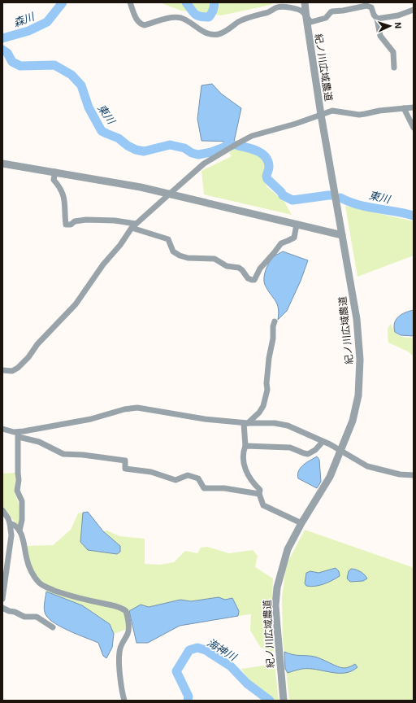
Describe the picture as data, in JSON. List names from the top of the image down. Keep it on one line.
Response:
{"streets":{"street":["紀ノ川広域農道"]},"water":["森川","東川","海神川"],"north":"right"}
